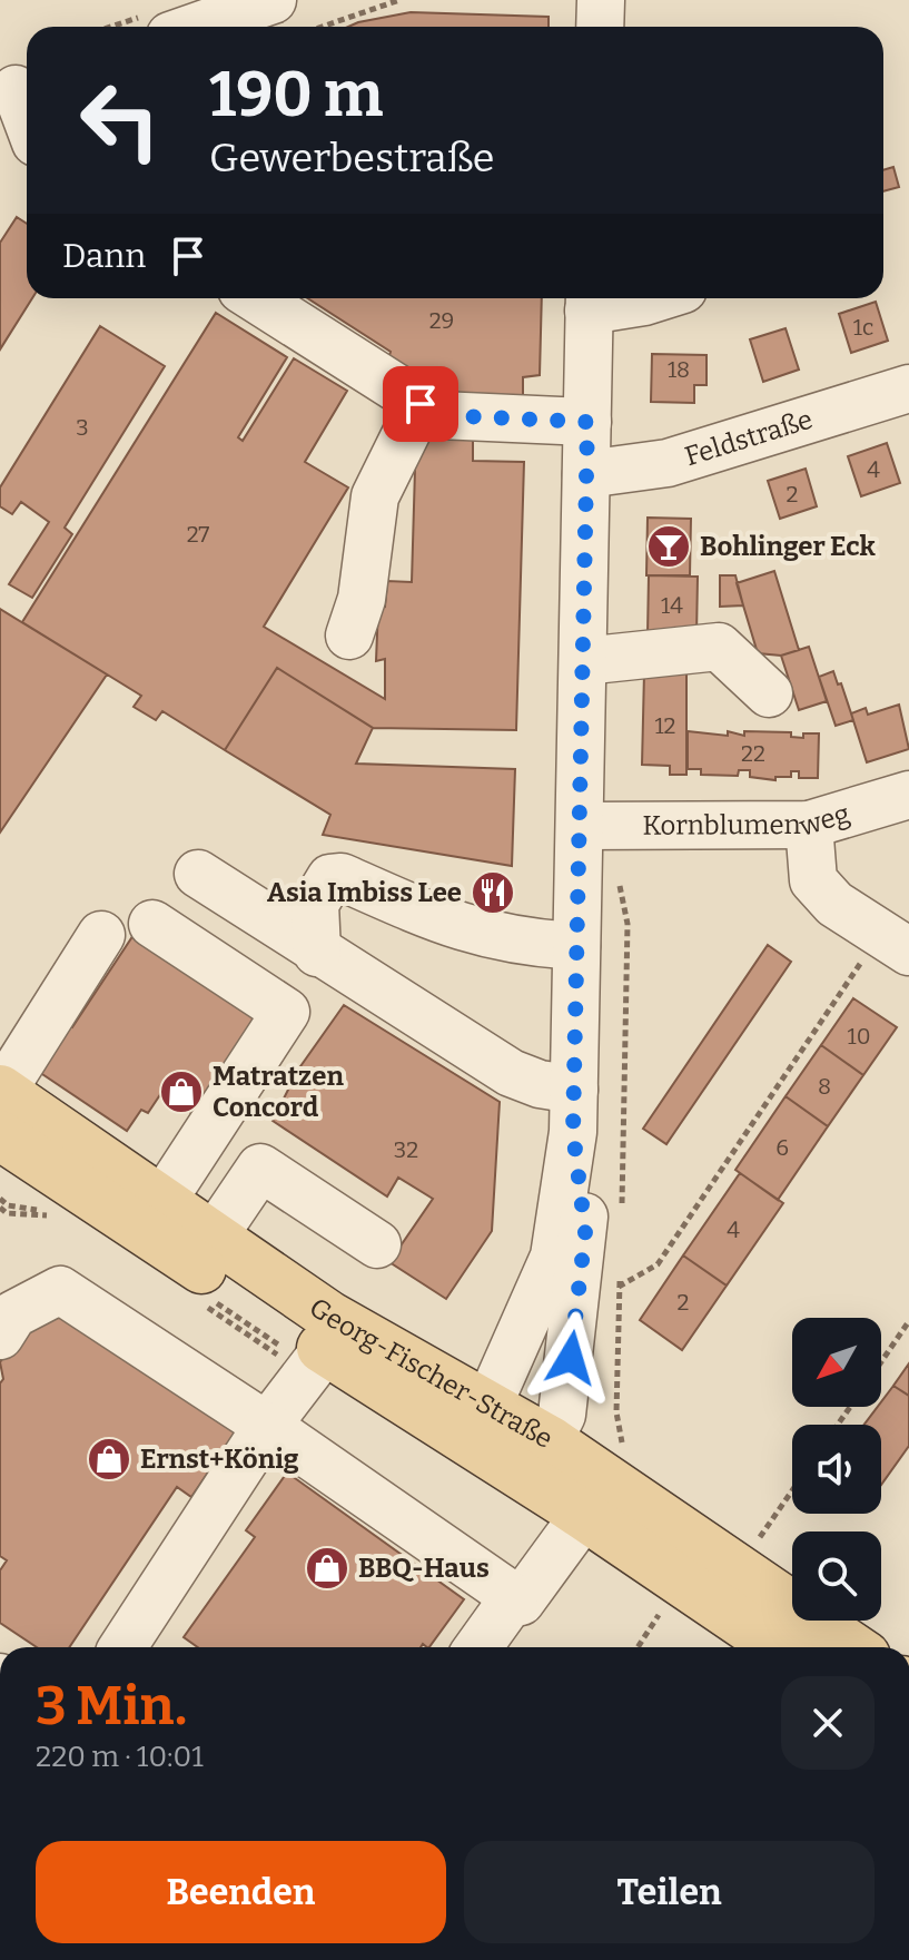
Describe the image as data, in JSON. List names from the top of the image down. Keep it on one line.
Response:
{"streets":{"main road":["Georg-Fischer-Straße"],"street":["Feldstraße","Kornblumenweg"]},"places":{"bar":["Bohlinger Eck"],"restaurant":["Asia Imbiss Lee"],"shop":["Matratzen Concord","Ernst+König","BBQ-Haus"]},"house_numbers":["29","1c","18","3","4","2","27","14","12","22","10","8","6","32","4","2"],"north":"bottom left","page":{"turn":["190 m","Gewerbestraße"],"then":"Dann","heading":["3 Min.","220 m · 10:01"],"buttons":["Beenden","Teilen"]}}
